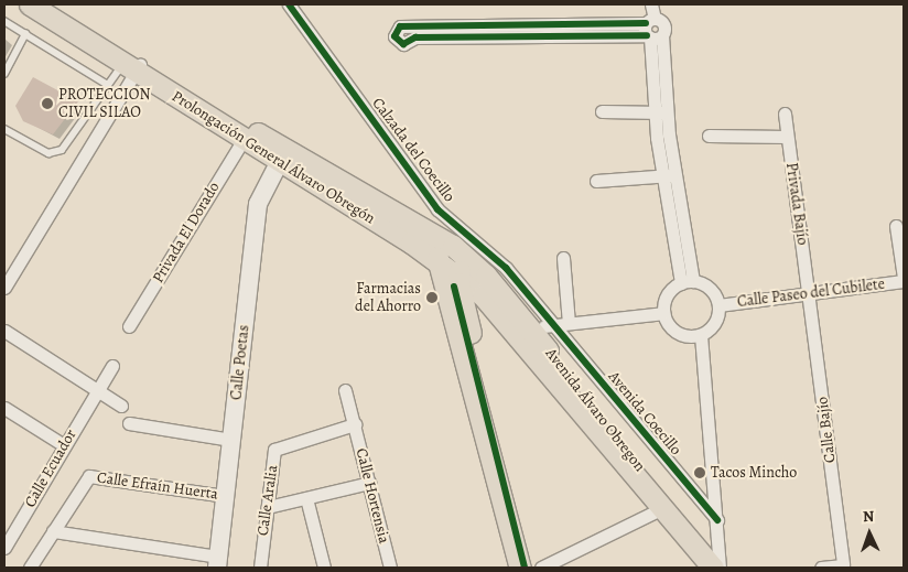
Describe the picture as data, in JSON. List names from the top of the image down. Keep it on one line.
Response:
{"streets":{"main road":["Prolongación General Álvaro Obregón","Avenida Álvaro Obregon"],"street":["Calzada del Coecillo","Privada Bajío","Privada El Dorado","Calle Paseo del Cubilete","Calle Poetas","Avenida Coecillo","Calle Bajío","Calle Ecuador","Calle Efraín Huerta","Calle Hortensia","Calle Aralia"]},"crossings":[["Calzada del Coecillo","Prolongación General Álvaro Obregón"],["Calzada del Coecillo","Avenida Álvaro Obregon"],["Calzada del Coecillo","Avenida Coecillo"],["Prolongación General Álvaro Obregón","Privada El Dorado"],["Prolongación General Álvaro Obregón","Calle Poetas"],["Prolongación General Álvaro Obregón","Avenida Álvaro Obregon"],["Privada Bajío","Calle Paseo del Cubilete"],["Privada Bajío","Calle Bajío"],["Calle Paseo del Cubilete","Calle Bajío"],["Calle Poetas","Calle Efraín Huerta"],["Calle Hortensia","Calle Aralia"]],"places":["PROTECCION CIVIL SILAO","Farmacias del Ahorro","Tacos Mincho"],"north":"top"}
